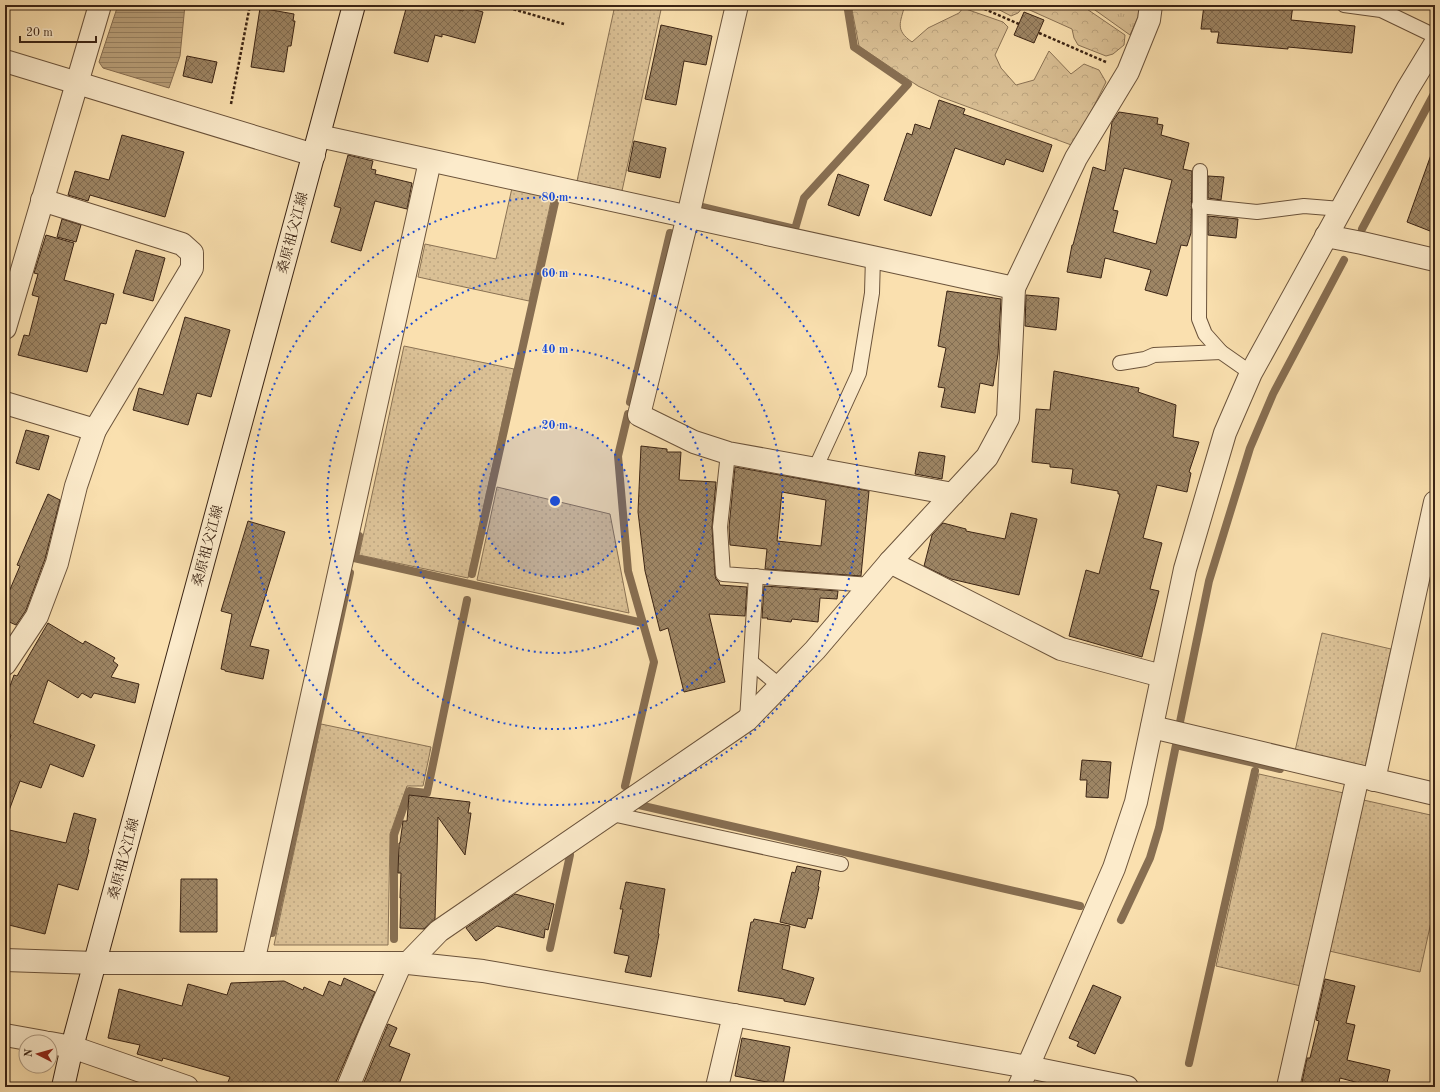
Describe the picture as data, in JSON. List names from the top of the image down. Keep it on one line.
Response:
{"streets":{"street":["桑原祖父江線"]},"scale_bar":"20 m","north":"left","rings":["80 m","60 m","40 m","20 m"]}
